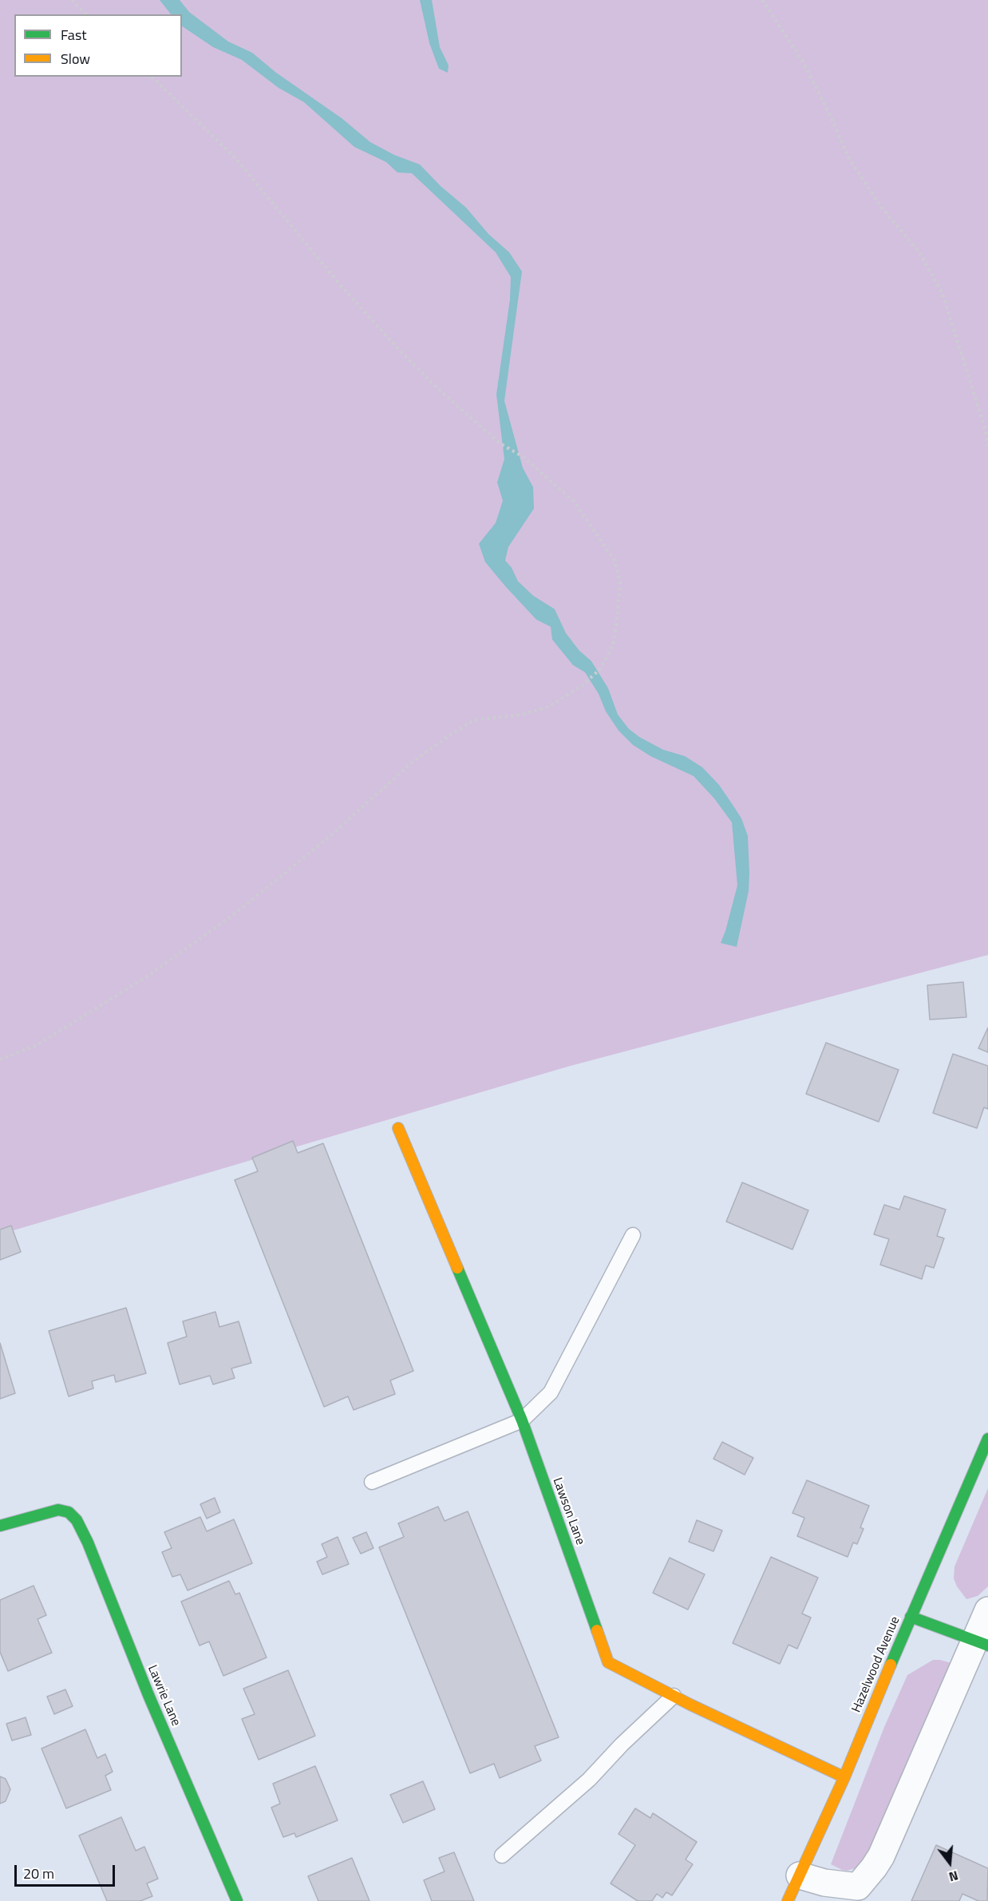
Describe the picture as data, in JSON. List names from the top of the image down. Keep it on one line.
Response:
{"streets":{"street":["Lawson Lane","Hazelwood Avenue","Lawrie Lane"]},"crossings":[["Lawson Lane","Hazelwood Avenue"]],"legend":["Fast","Slow"],"scale_bar":"20 m","north":"bottom"}
